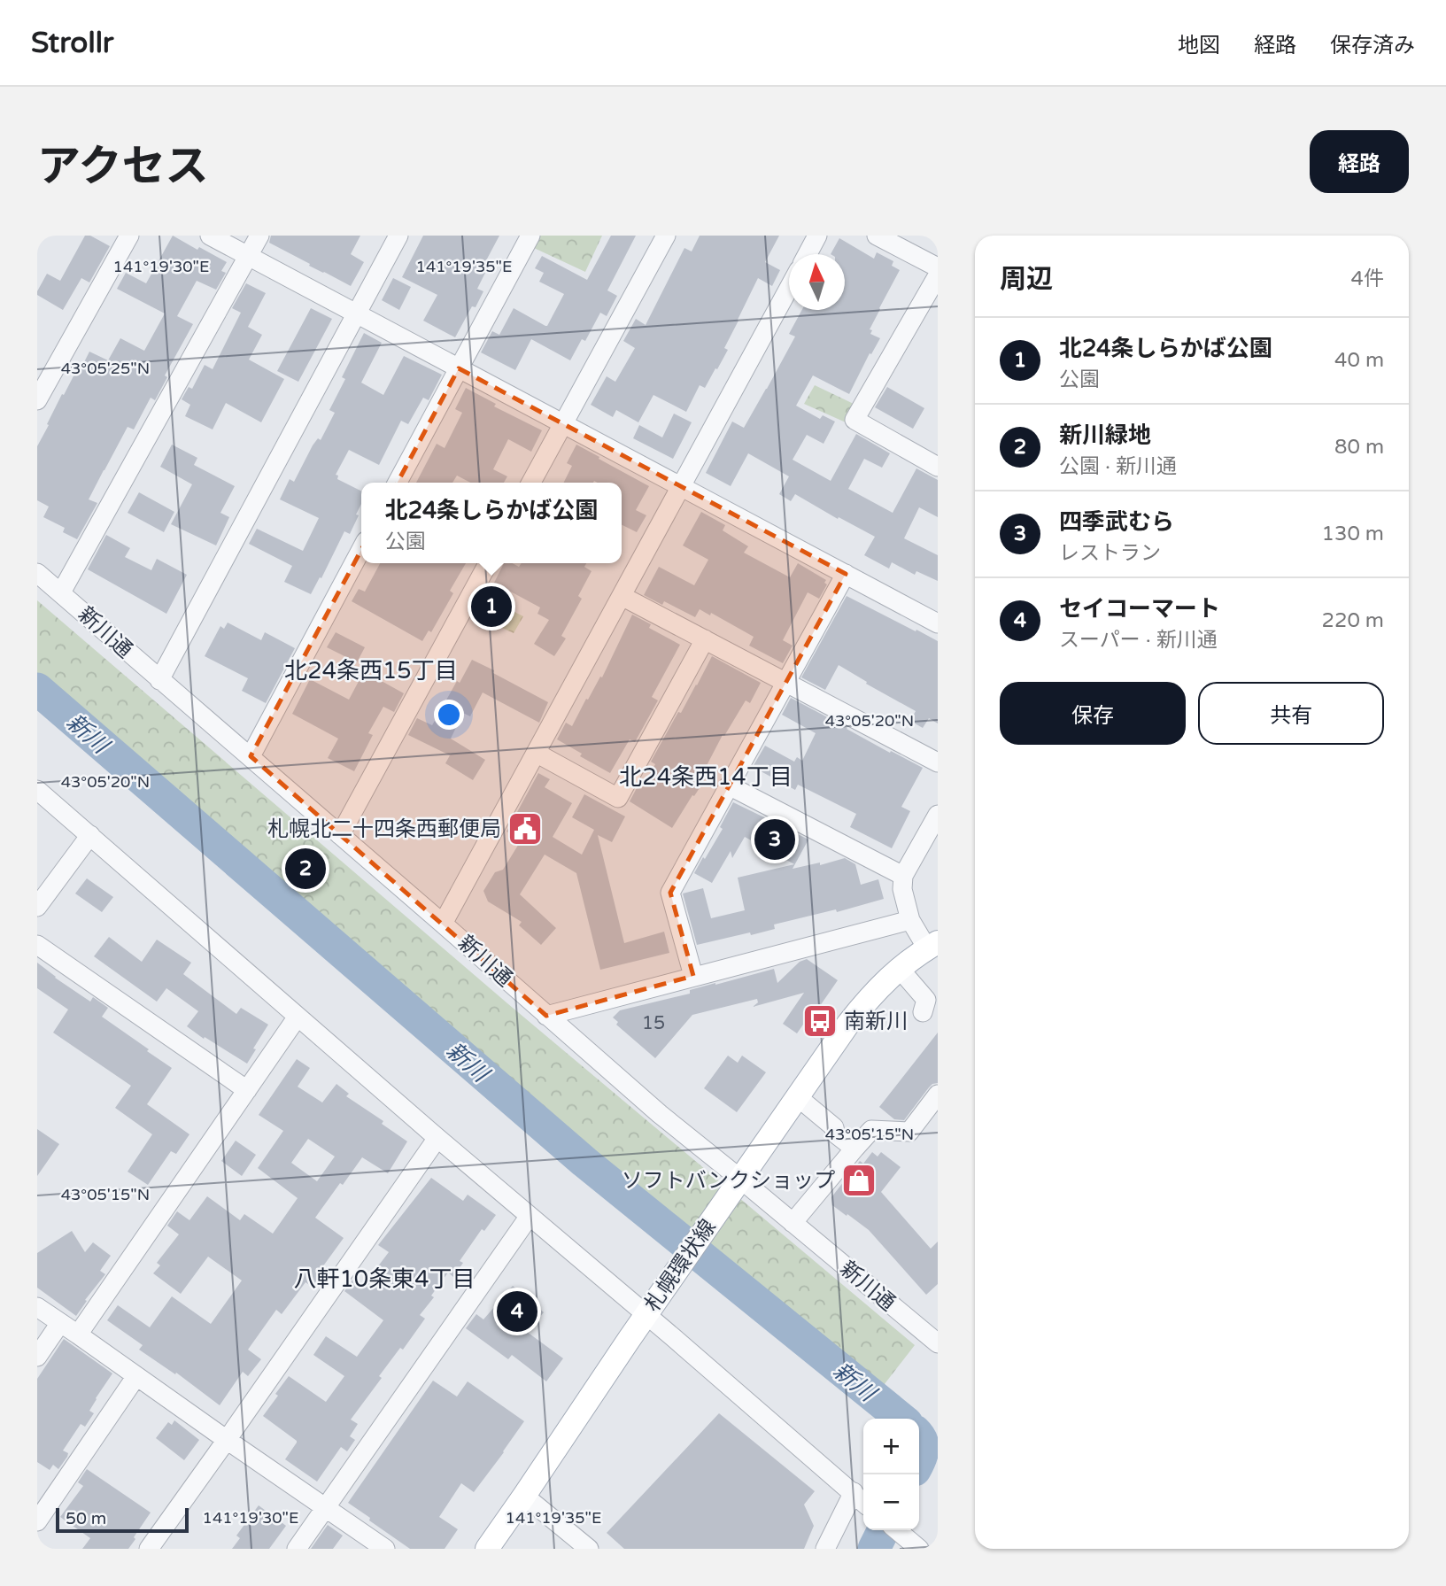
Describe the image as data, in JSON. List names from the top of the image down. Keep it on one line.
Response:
{"streets":{"main road":["札幌環状線"],"street":["新川通"]},"crossings":[["新川通","札幌環状線"]],"districts":["北24条西15丁目","北24条西14丁目","八軒10条東4丁目"],"water":["新川"],"places":{"public building":["札幌北二十四条西郵便局"],"bus stop":["南新川"],"shop":["ソフトバンクショップ"]},"house_numbers":["15"],"scale_bar":"50 m","north":"top","page":{"header":"Strollr","nav":["地図","経路","保存済み"],"title":"アクセス","buttons":["経路",["保存","共有"]],"heading":["周辺","4件"],"list":[{"mark":"1","name":"北24条しらかば公園","note":"公園","value":"40 m"},{"mark":"2","name":"新川緑地","note":"公園 · 新川通","value":"80 m"},{"mark":"3","name":"四季武むら","note":"レストラン","value":"130 m"},{"mark":"4","name":"セイコーマート","note":"スーパー · 新川通","value":"220 m"}],"popup":["北24条しらかば公園","公園"],"pins":["1","3","2","4"],"map_buttons":["+","−"],"scale":"50 m"},"coordinates":["141°19'30\"E","141°19'35\"E","43°05'25\"N","43°05'20\"N","43°05'15\"N"]}
